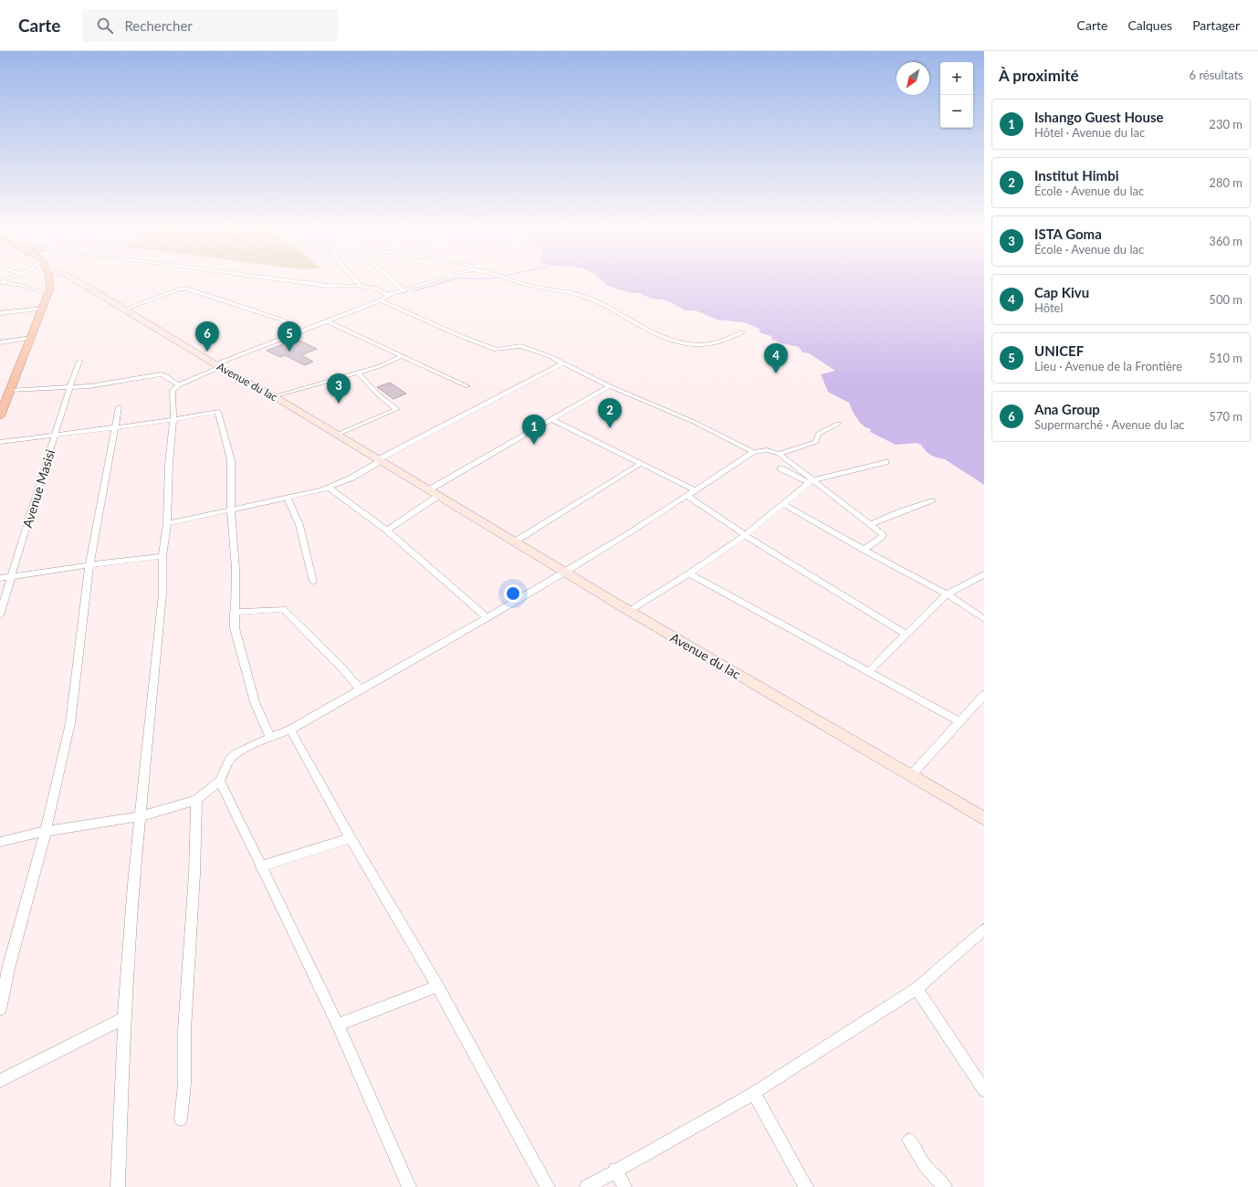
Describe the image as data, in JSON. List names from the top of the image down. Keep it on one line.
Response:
{"streets":{"main road":["Avenue du lac"],"street":["Avenue Masisi"]},"north":"bottom left","page":{"header":"Carte","search":"Rechercher","nav":["Carte","Calques","Partager"],"heading":["À proximité","6 résultats"],"map_buttons":["+","−"],"list":[{"mark":"1","name":"Ishango Guest House","note":"Hôtel · Avenue du lac","value":"230 m"},{"mark":"2","name":"Institut Himbi","note":"École · Avenue du lac","value":"280 m"},{"mark":"3","name":"ISTA Goma","note":"École · Avenue du lac","value":"360 m"},{"mark":"4","name":"Cap Kivu","note":"Hôtel","value":"500 m"},{"mark":"5","name":"UNICEF","note":"Lieu · Avenue de la Frontière","value":"510 m"},{"mark":"6","name":"Ana Group","note":"Supermarché · Avenue du lac","value":"570 m"}],"pins":["5","6","4","3","2","1"]}}
